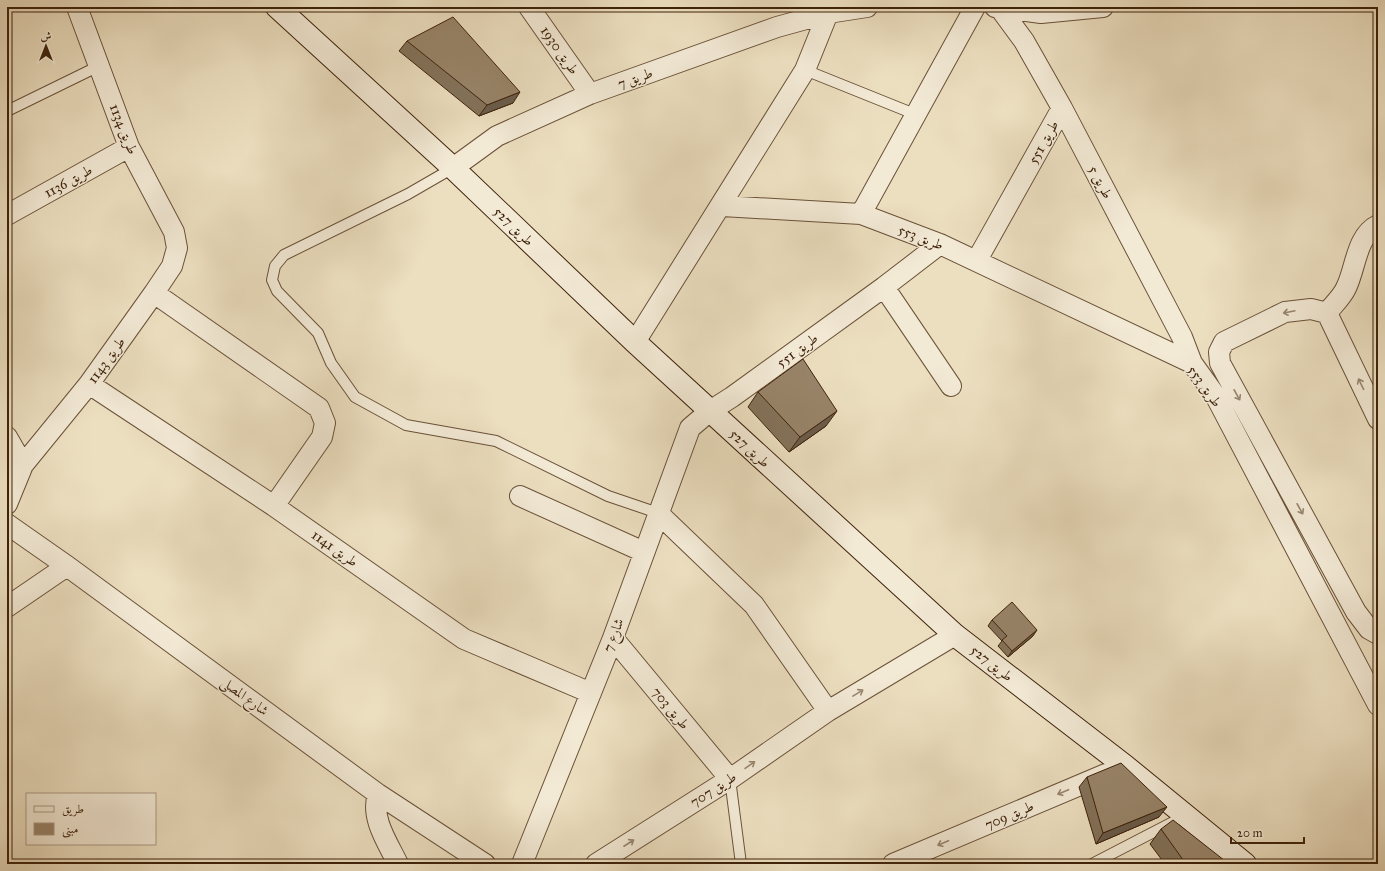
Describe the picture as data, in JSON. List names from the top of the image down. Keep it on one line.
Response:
{"streets":{"street":["طريق 1930","طريق 7","طريق 1134","طريق 551","طريق 1136","طريق 5","طريق 527","طريق 553","طريق 1143","طريق 1141","شارع 7","شارع المصلى","طريق 703","طريق 707","طريق 709"]},"crossings":[["طريق 1930","طريق 7"],["طريق 7","طريق 527"],["طريق 1134","طريق 1136"],["طريق 1134","طريق 1143"],["طريق 551","طريق 5"],["طريق 551","طريق 527"],["طريق 551","طريق 553"],["طريق 551","شارع 7"],["طريق 5","طريق 553"],["طريق 527","شارع 7"],["طريق 527","طريق 707"],["طريق 527","طريق 709"],["طريق 1143","طريق 1141"],["طريق 1141","شارع 7"],["شارع 7","طريق 703"],["طريق 703","طريق 707"]],"one_way":["طريق 707","طريق 709"],"legend":["طريق","مبنى"],"scale_bar":"20 m","north":"top"}
